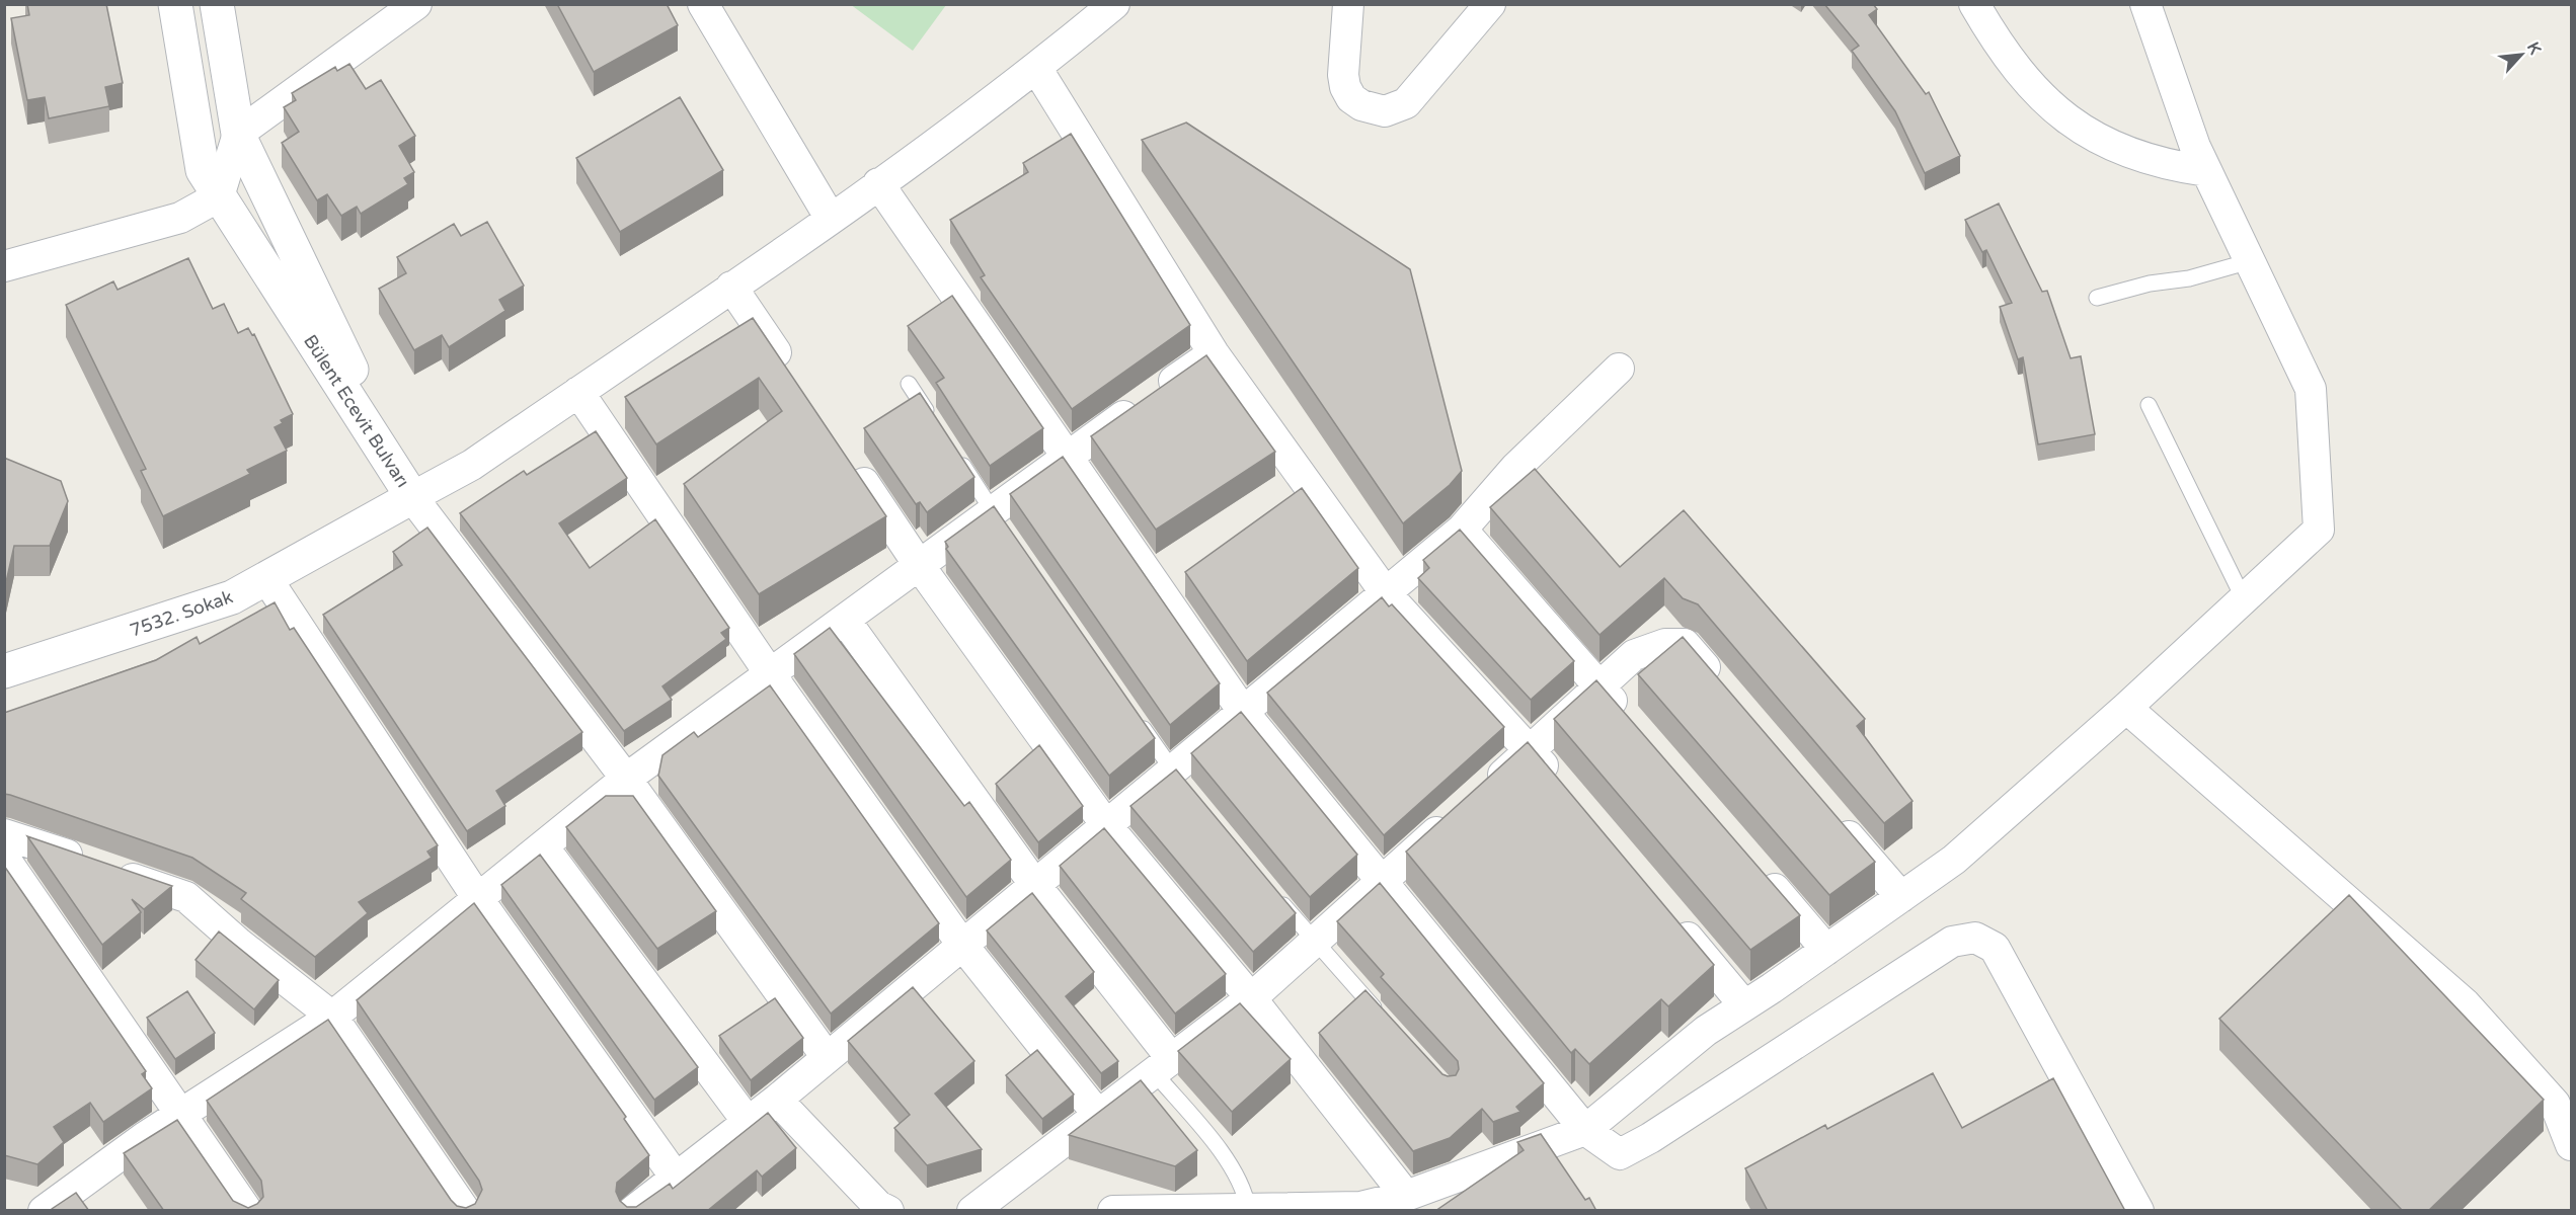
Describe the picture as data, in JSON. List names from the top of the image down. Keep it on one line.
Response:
{"streets":{"street":["Bülent Ecevit Bulvarı","7532. Sokak"]},"crossings":[["Bülent Ecevit Bulvarı","7532. Sokak"]],"north":"top right"}
